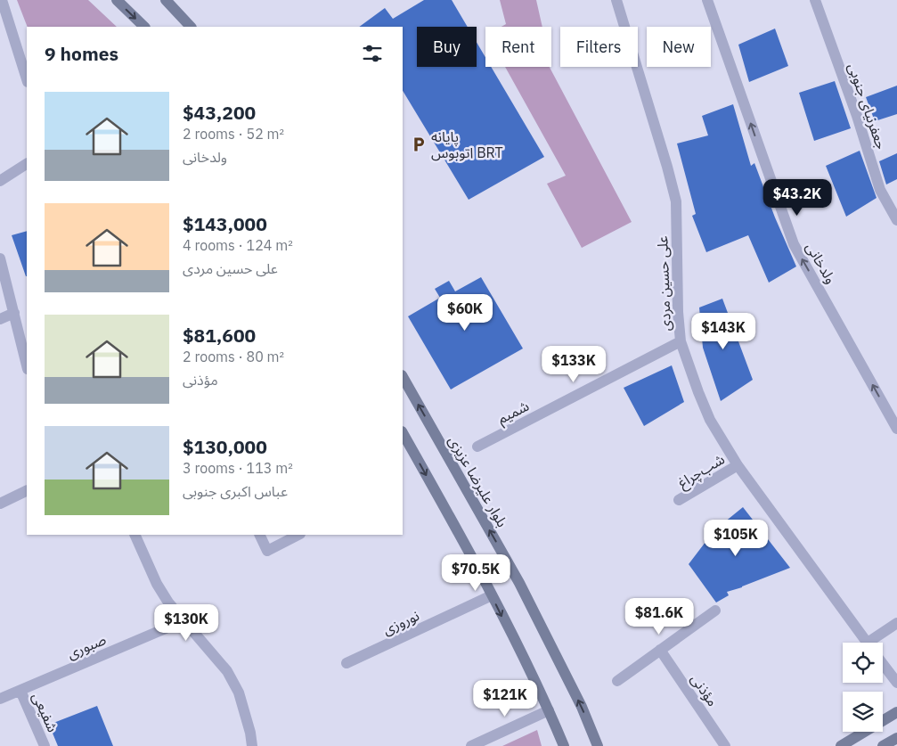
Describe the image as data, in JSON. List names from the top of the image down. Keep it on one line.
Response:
{"streets":{"main road":["بلوار علیرضا عزیزی"],"street":["جعفرنیای جنوبی","ولدخانی","علی حسین مردی","شمیم","شب‌چراغ","نوروزی","صبوری","مؤذنی","شفیعی"]},"crossings":[["علی حسین مردی","شمیم"],["علی حسین مردی","شب‌چراغ"],["صبوری","شفیعی"]],"one_way":["ولدخانی"],"places":{"parking":["پایانه اتوبوس BRT"]},"page":{"chip":["Buy","Rent","Filters","New"],"heading":"9 homes","list":[{"name":"$43,200","note":"2 rooms · 52 m² · ولدخانی"},{"name":"$143,000","note":"4 rooms · 124 m² · علی حسین مردی"},{"name":"$81,600","note":"2 rooms · 80 m² · مؤذنی"},{"name":"$130,000","note":"3 rooms · 113 m² · عباس اکبری جنوبی"}],"price":["$43.2K","$60K","$143K","$133K","$105K","$70.5K","$81.6K","$130K","$121K"]}}
